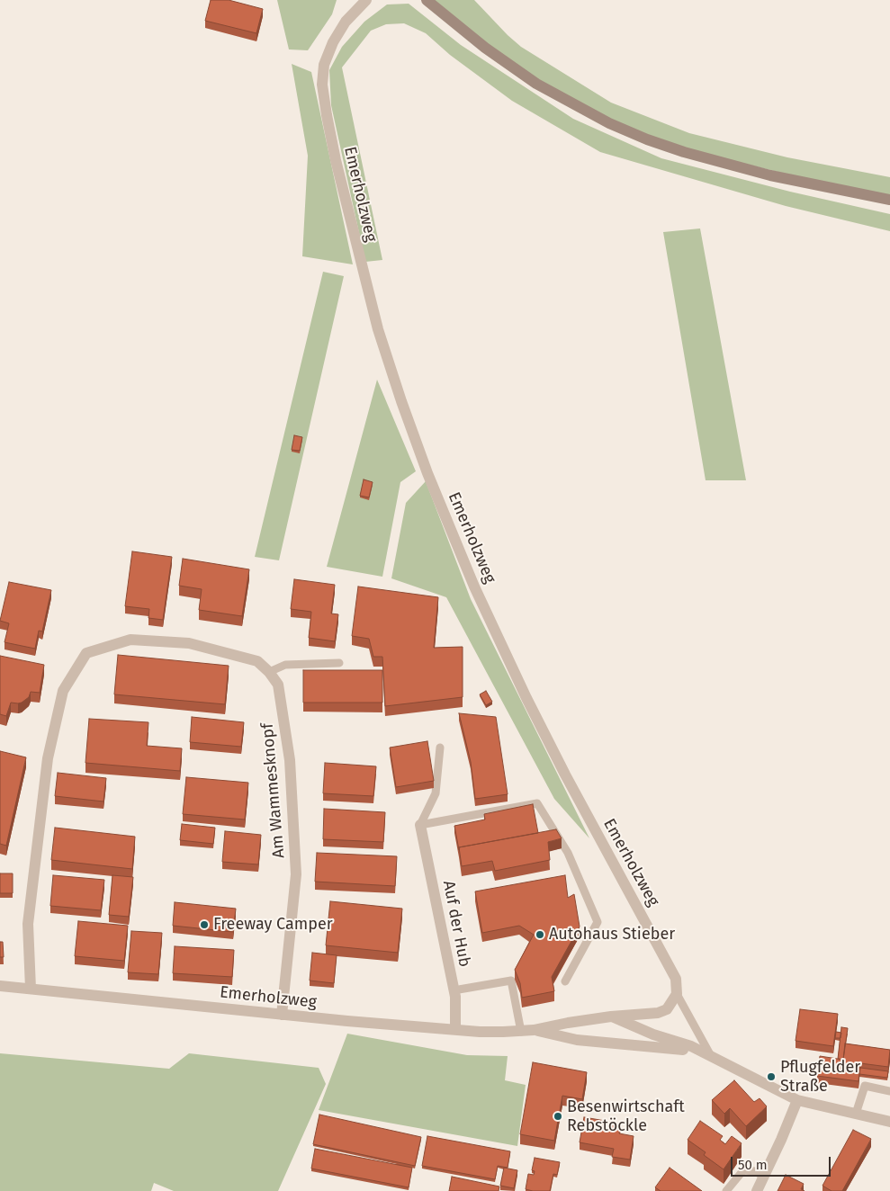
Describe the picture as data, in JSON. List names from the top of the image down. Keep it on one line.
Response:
{"streets":{"street":["Emerholzweg","Am Wammesknopf","Auf der Hub"]},"crossings":[["Emerholzweg","Am Wammesknopf"],["Emerholzweg","Auf der Hub"]],"places":["Freeway Camper","Autohaus Stieber","Pflugfelder Straße","Besenwirtschaft Rebstöckle"],"scale_bar":"50 m"}
